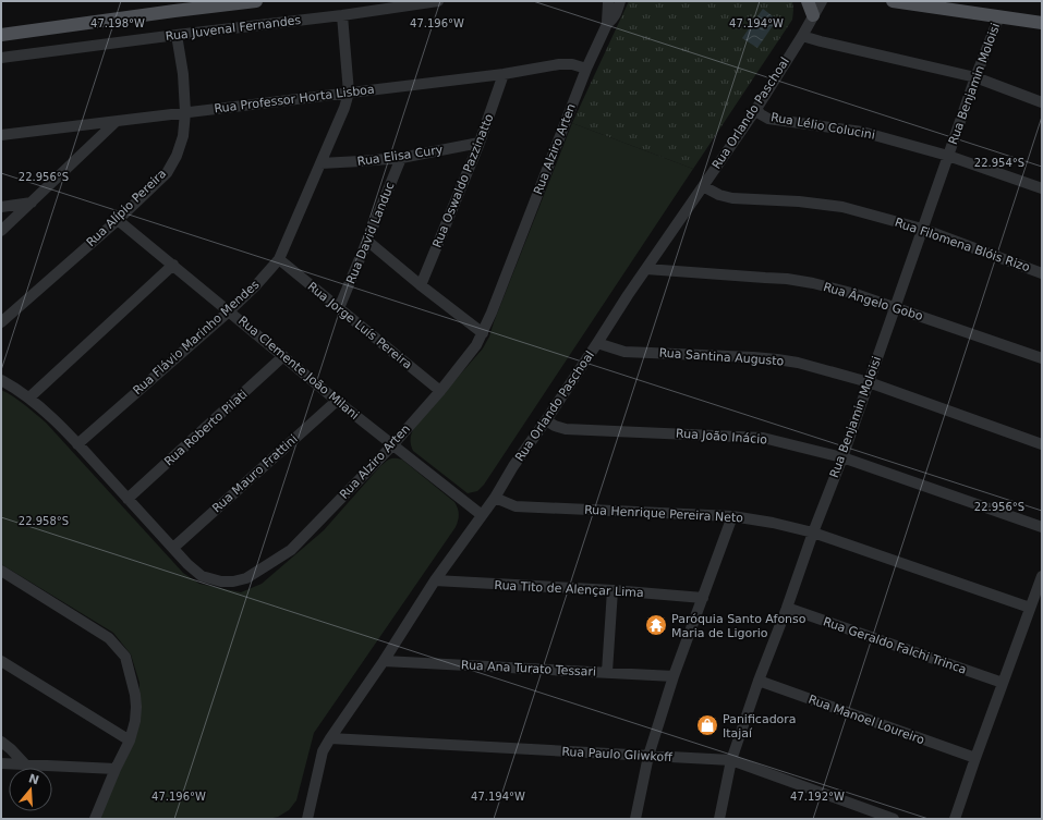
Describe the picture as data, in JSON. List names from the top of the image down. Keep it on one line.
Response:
{"streets":{"main road":["Rua Juvenal Fernandes"],"street":["Rua Benjamin Moloisi","Rua Professor Horta Lisboa","Rua Orlando Paschoal","Rua Lélio Colucini","Rua Alziro Arten","Rua Elisa Cury","Rua Oswaldo Pazzinatto","Rua Alípio Pereira","Rua David Landuc","Rua Filomena Blóis Rizo","Rua Ângelo Gobo","Rua Jorge Luís Pereira","Rua Flávio Marinho Mendes","Rua Santina Augusto","Rua Clemente João Milani","Rua Roberto Pilati","Rua João Inácio","Rua Mauro Frattini","Rua Henrique Pereira Neto","Rua Tito de Alençar Lima","Rua Geraldo Falchi Trinca","Rua Ana Turato Tessari","Rua Manoel Loureiro","Rua Paulo Gliwkoff"]},"crossings":[["Rua Juvenal Fernandes","Rua Alípio Pereira"],["Rua Benjamin Moloisi","Rua Lélio Colucini"],["Rua Benjamin Moloisi","Rua Filomena Blóis Rizo"],["Rua Benjamin Moloisi","Rua Ângelo Gobo"],["Rua Benjamin Moloisi","Rua Santina Augusto"],["Rua Benjamin Moloisi","Rua João Inácio"],["Rua Benjamin Moloisi","Rua Henrique Pereira Neto"],["Rua Benjamin Moloisi","Rua Geraldo Falchi Trinca"],["Rua Benjamin Moloisi","Rua Manoel Loureiro"],["Rua Benjamin Moloisi","Rua Paulo Gliwkoff"],["Rua Professor Horta Lisboa","Rua Alziro Arten"],["Rua Professor Horta Lisboa","Rua Oswaldo Pazzinatto"],["Rua Professor Horta Lisboa","Rua Alípio Pereira"],["Rua Professor Horta Lisboa","Rua Flávio Marinho Mendes"],["Rua Orlando Paschoal","Rua Lélio Colucini"],["Rua Orlando Paschoal","Rua Filomena Blóis Rizo"],["Rua Orlando Paschoal","Rua Ângelo Gobo"],["Rua Orlando Paschoal","Rua Santina Augusto"],["Rua Orlando Paschoal","Rua Clemente João Milani"],["Rua Orlando Paschoal","Rua João Inácio"],["Rua Orlando Paschoal","Rua Henrique Pereira Neto"],["Rua Orlando Paschoal","Rua Tito de Alençar Lima"],["Rua Orlando Paschoal","Rua Ana Turato Tessari"],["Rua Orlando Paschoal","Rua Paulo Gliwkoff"],["Rua Alziro Arten","Rua Jorge Luís Pereira"],["Rua Alziro Arten","Rua Flávio Marinho Mendes"],["Rua Alziro Arten","Rua Clemente João Milani"],["Rua Alziro Arten","Rua Roberto Pilati"],["Rua Alziro Arten","Rua Mauro Frattini"],["Rua Elisa Cury","Rua Oswaldo Pazzinatto"],["Rua Elisa Cury","Rua David Landuc"],["Rua Elisa Cury","Rua Flávio Marinho Mendes"],["Rua Alípio Pereira","Rua Clemente João Milani"],["Rua David Landuc","Rua Jorge Luís Pereira"],["Rua Jorge Luís Pereira","Rua Flávio Marinho Mendes"],["Rua Flávio Marinho Mendes","Rua Clemente João Milani"],["Rua Clemente João Milani","Rua Roberto Pilati"],["Rua Clemente João Milani","Rua Mauro Frattini"]],"places":{"temple":["Paróquia Santo Afonso Maria de Ligorio"],"shop":["Panificadora Itajaí"]},"north":"top","coordinates":["47.198°W","47.196°W","47.194°W","22.954°S","22.956°S","22.958°S","47.192°W"]}
